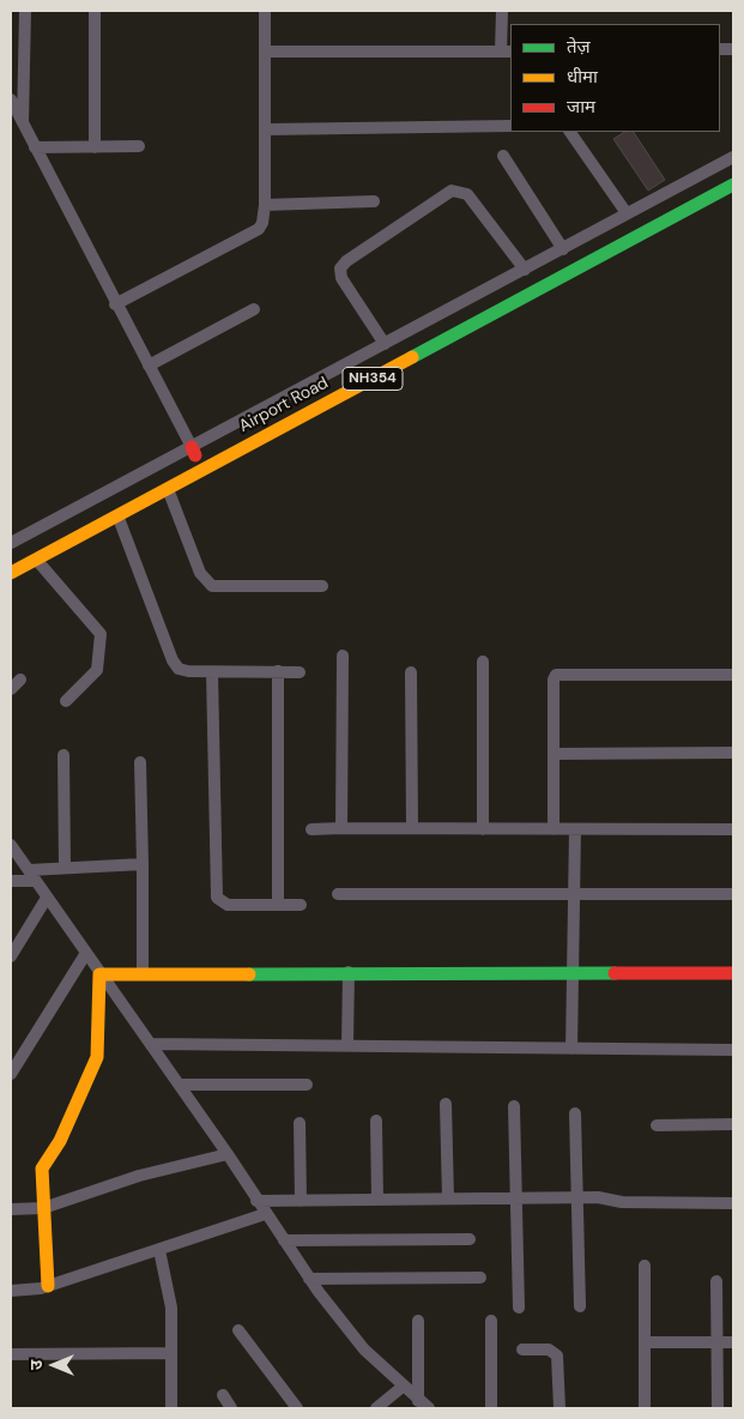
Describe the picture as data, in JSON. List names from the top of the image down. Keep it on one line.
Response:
{"streets":{"main road":["NH354","Airport Road"]},"legend":["तेज़","धीमा","जाम"],"north":"left"}
